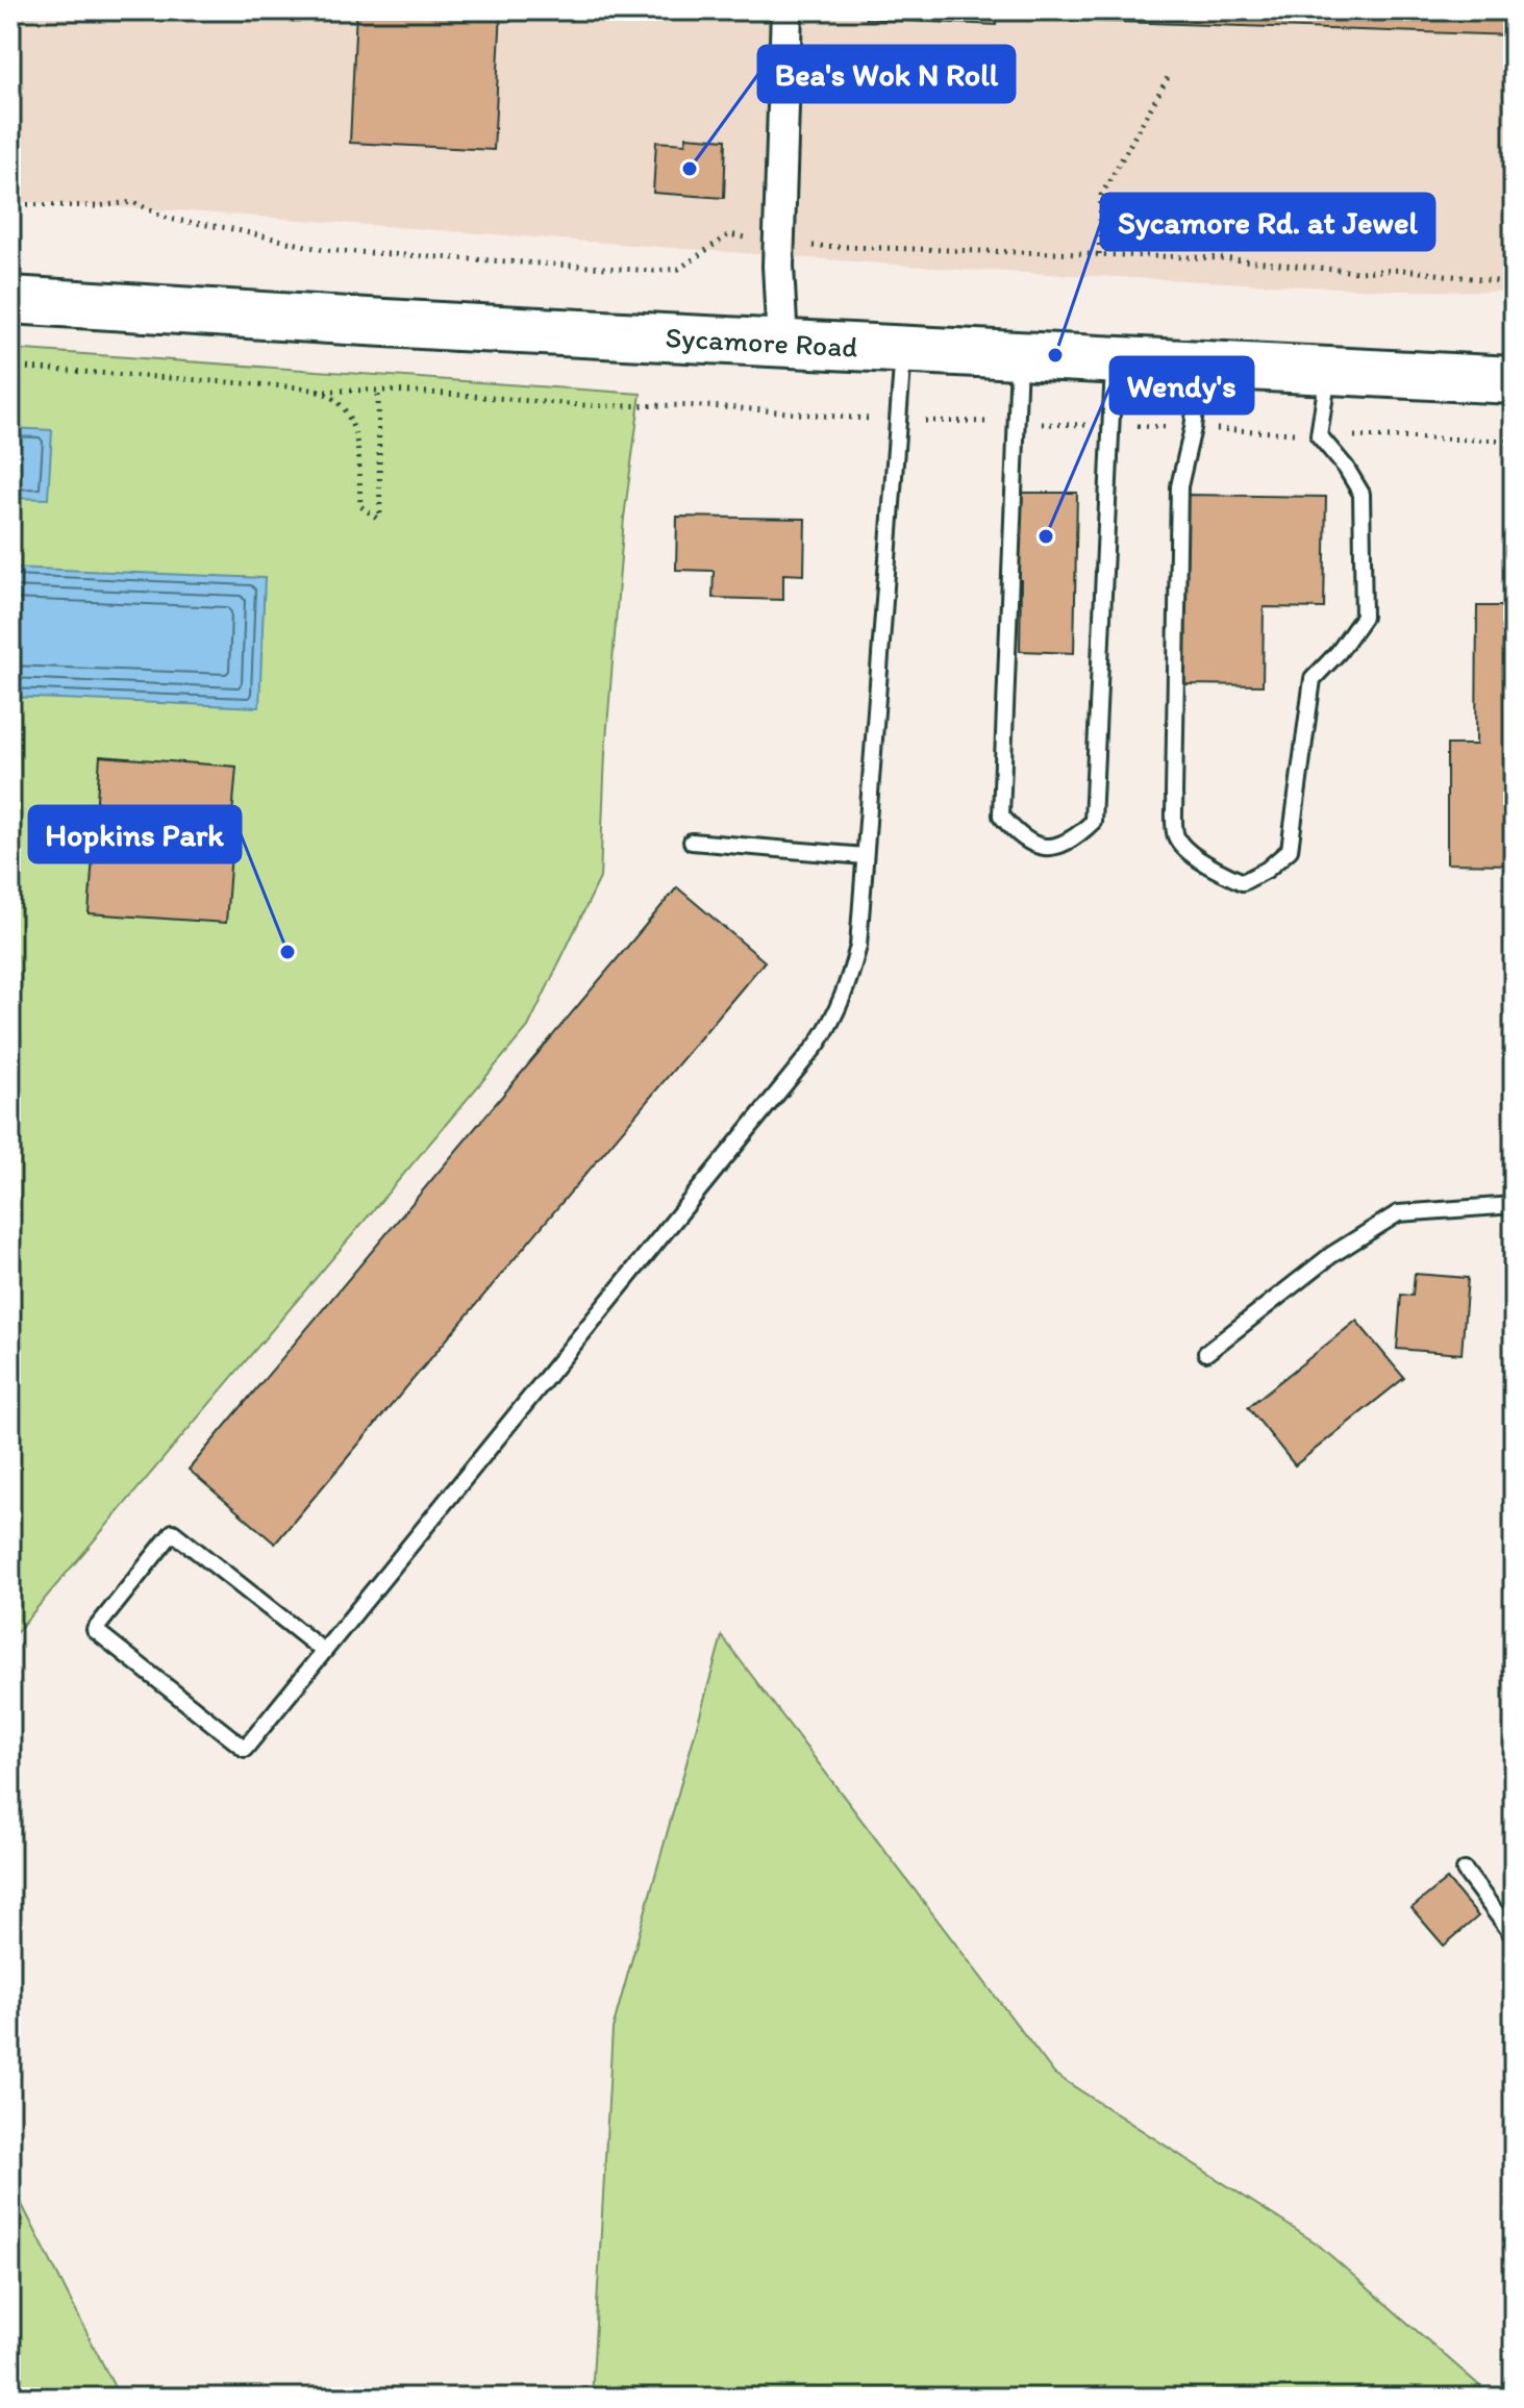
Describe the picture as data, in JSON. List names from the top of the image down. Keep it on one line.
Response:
{"streets":{"main road":["Sycamore Road"]},"places":["Bea's Wok N Roll","Sycamore Rd. at Jewel","Wendy's","Hopkins Park"]}
